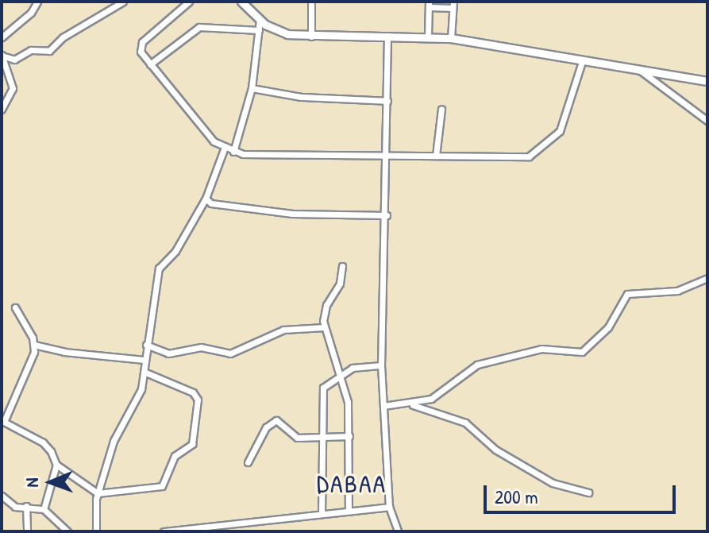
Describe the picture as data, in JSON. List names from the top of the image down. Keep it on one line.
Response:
{"districts":["DABAA"],"scale_bar":"200 m","north":"left"}
